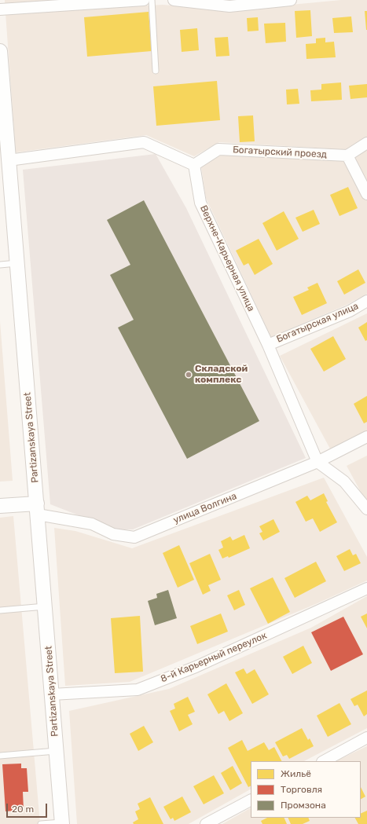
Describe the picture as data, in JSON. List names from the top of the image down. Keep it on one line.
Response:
{"streets":{"street":["Богатырский проезд","Верхне-Карьерная улица","Богатырская улица","Partizanskaya Street","улица Волгина","8-й Карьерный переулок"]},"crossings":[["Богатырский проезд","Верхне-Карьерная улица"],["Верхне-Карьерная улица","Богатырская улица"],["Верхне-Карьерная улица","улица Волгина"],["Partizanskaya Street","улица Волгина"],["Partizanskaya Street","8-й Карьерный переулок"]],"places":["Складской комплекс"],"legend":["Жильё","Торговля","Промзона"],"scale_bar":"20 m"}
